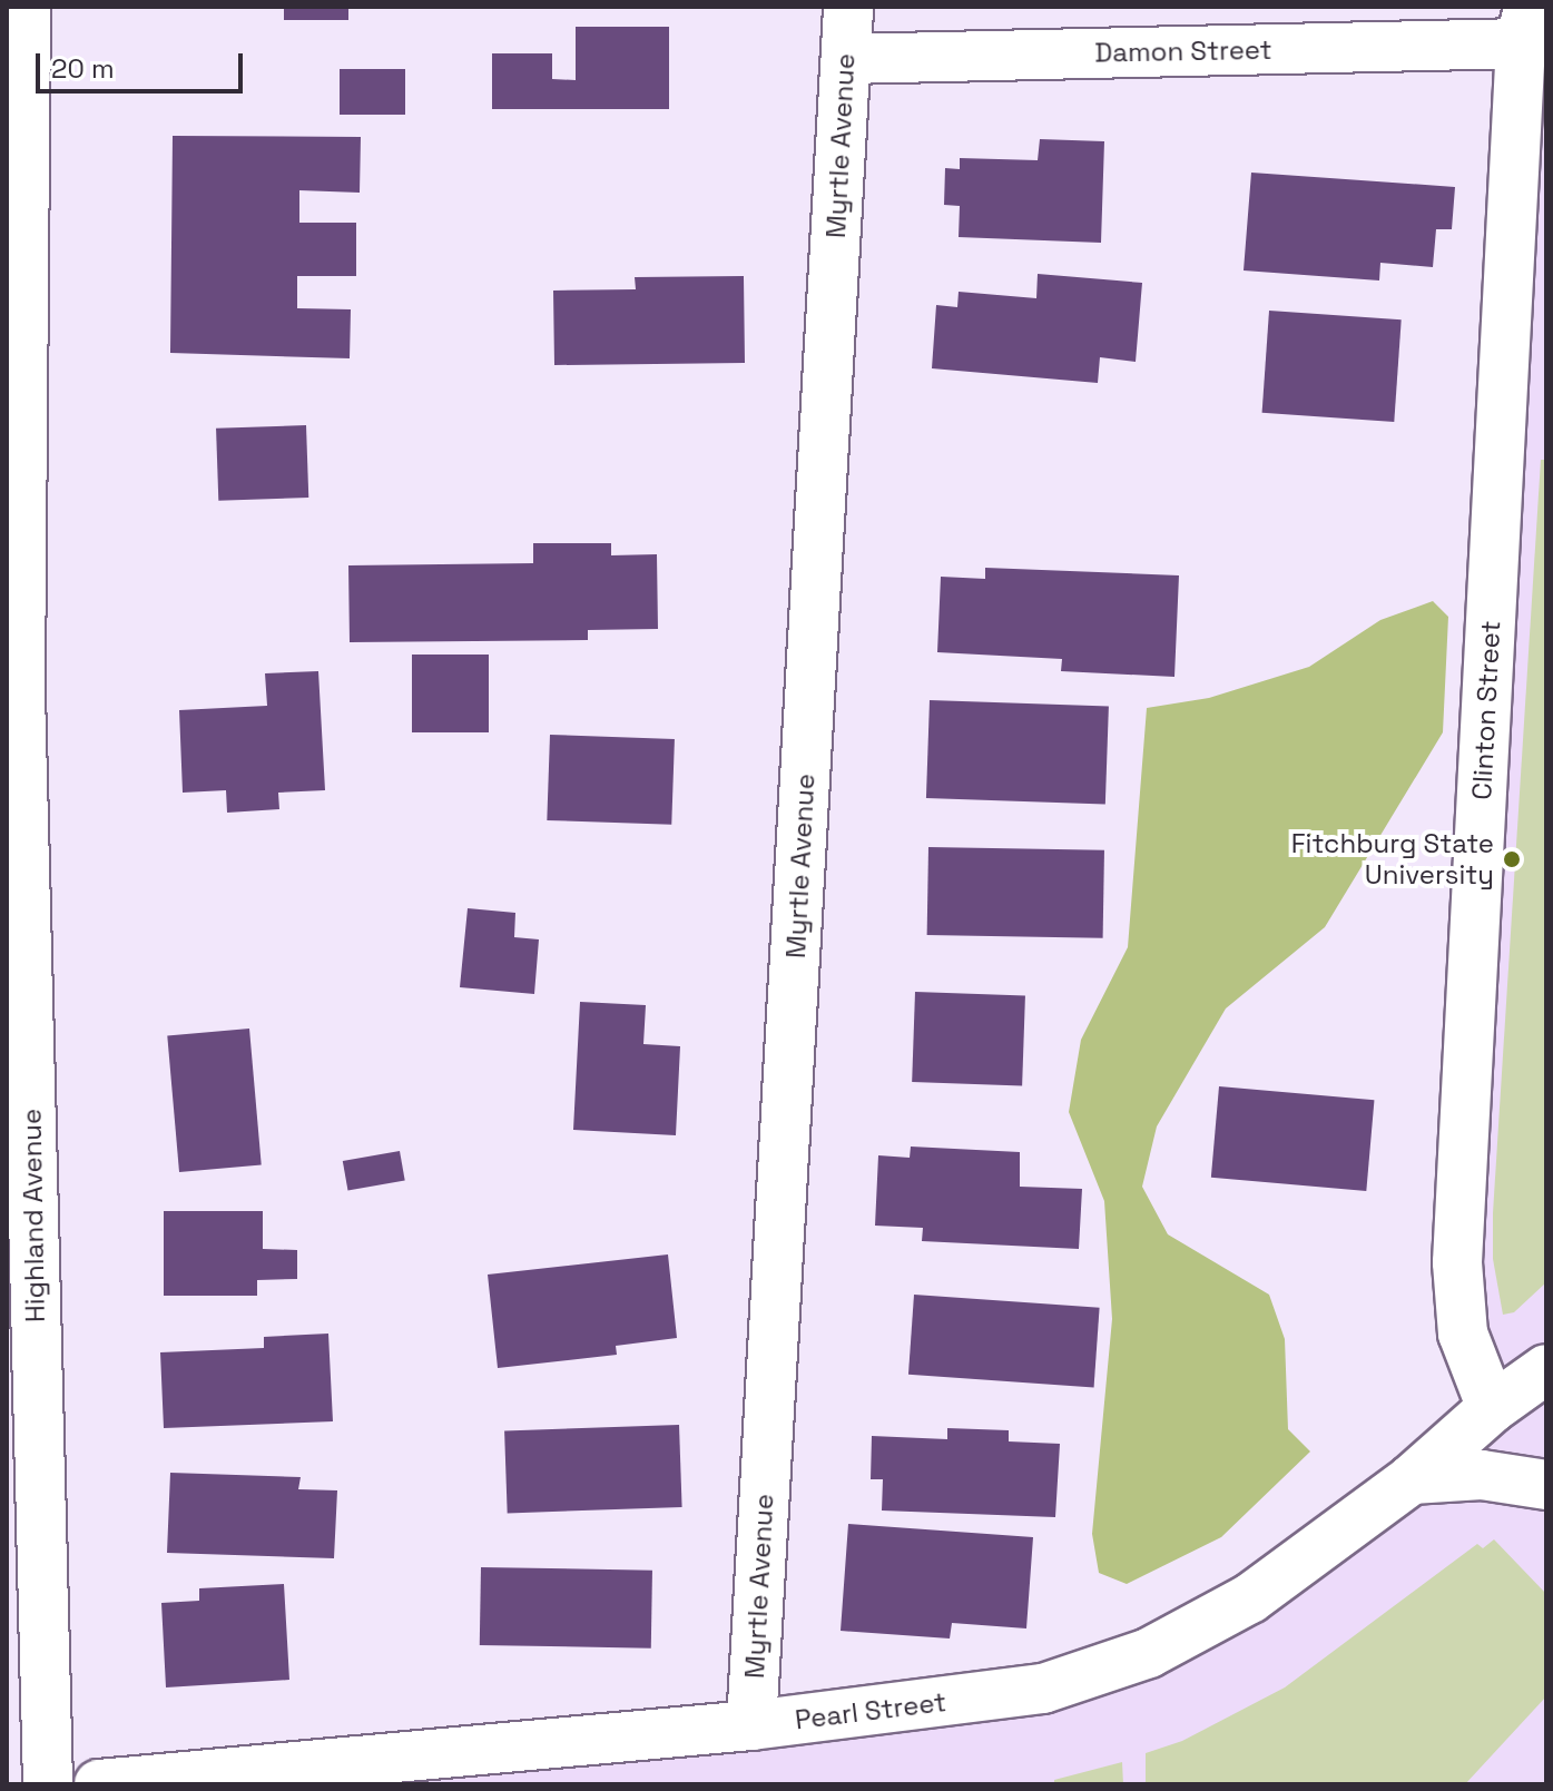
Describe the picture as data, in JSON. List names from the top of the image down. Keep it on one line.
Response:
{"streets":{"street":["Damon Street","Myrtle Avenue","Clinton Street","Highland Avenue","Pearl Street"]},"crossings":[["Damon Street","Myrtle Avenue"],["Damon Street","Clinton Street"],["Myrtle Avenue","Pearl Street"],["Clinton Street","Pearl Street"]],"places":["Fitchburg State University"],"scale_bar":"20 m"}
